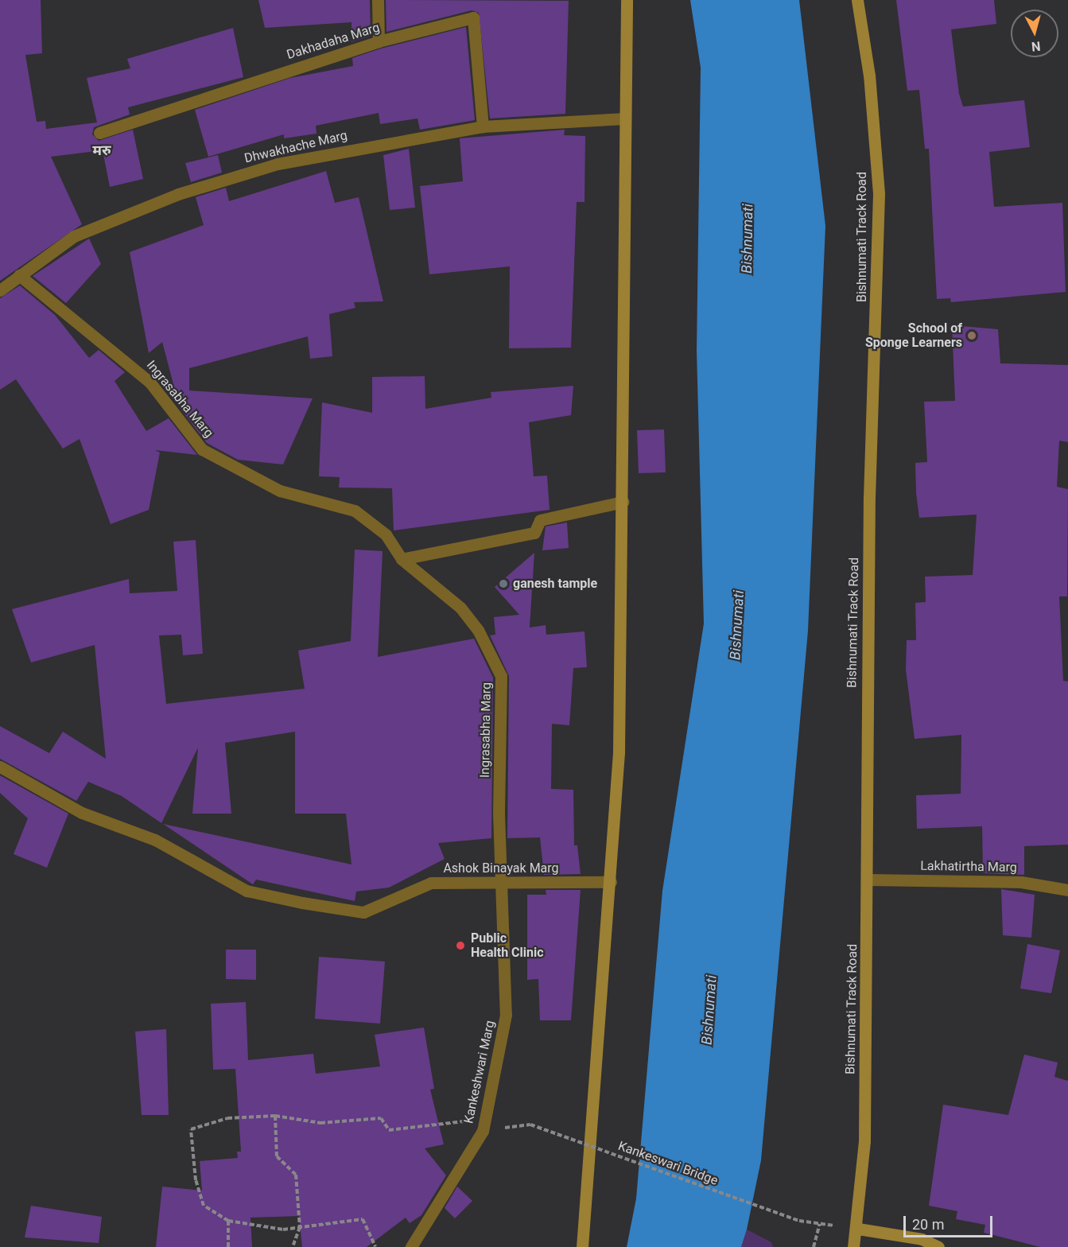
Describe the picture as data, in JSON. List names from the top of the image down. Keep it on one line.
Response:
{"streets":{"main road":["Bishnumati Track Road"],"street":["Dakhadaha Marg","Dhwakhache Marg","Ingrasabha Marg","Lakhatirtha Marg","Ashok Binayak Marg","Kankeshwari Marg"],"path":["Kankeswari Bridge"]},"crossings":[["Dakhadaha Marg","Dhwakhache Marg"],["Dhwakhache Marg","Ingrasabha Marg"],["Bishnumati Track Road","Lakhatirtha Marg"],["Ingrasabha Marg","Ashok Binayak Marg"],["Ingrasabha Marg","Kankeshwari Marg"],["Ashok Binayak Marg","Kankeshwari Marg"],["Kankeshwari Marg","Kankeswari Bridge"]],"districts":["मरु"],"water":["Bishnumati"],"places":["School of Sponge Learners","ganesh tample","Public Health Clinic"],"scale_bar":"20 m","north":"bottom"}
